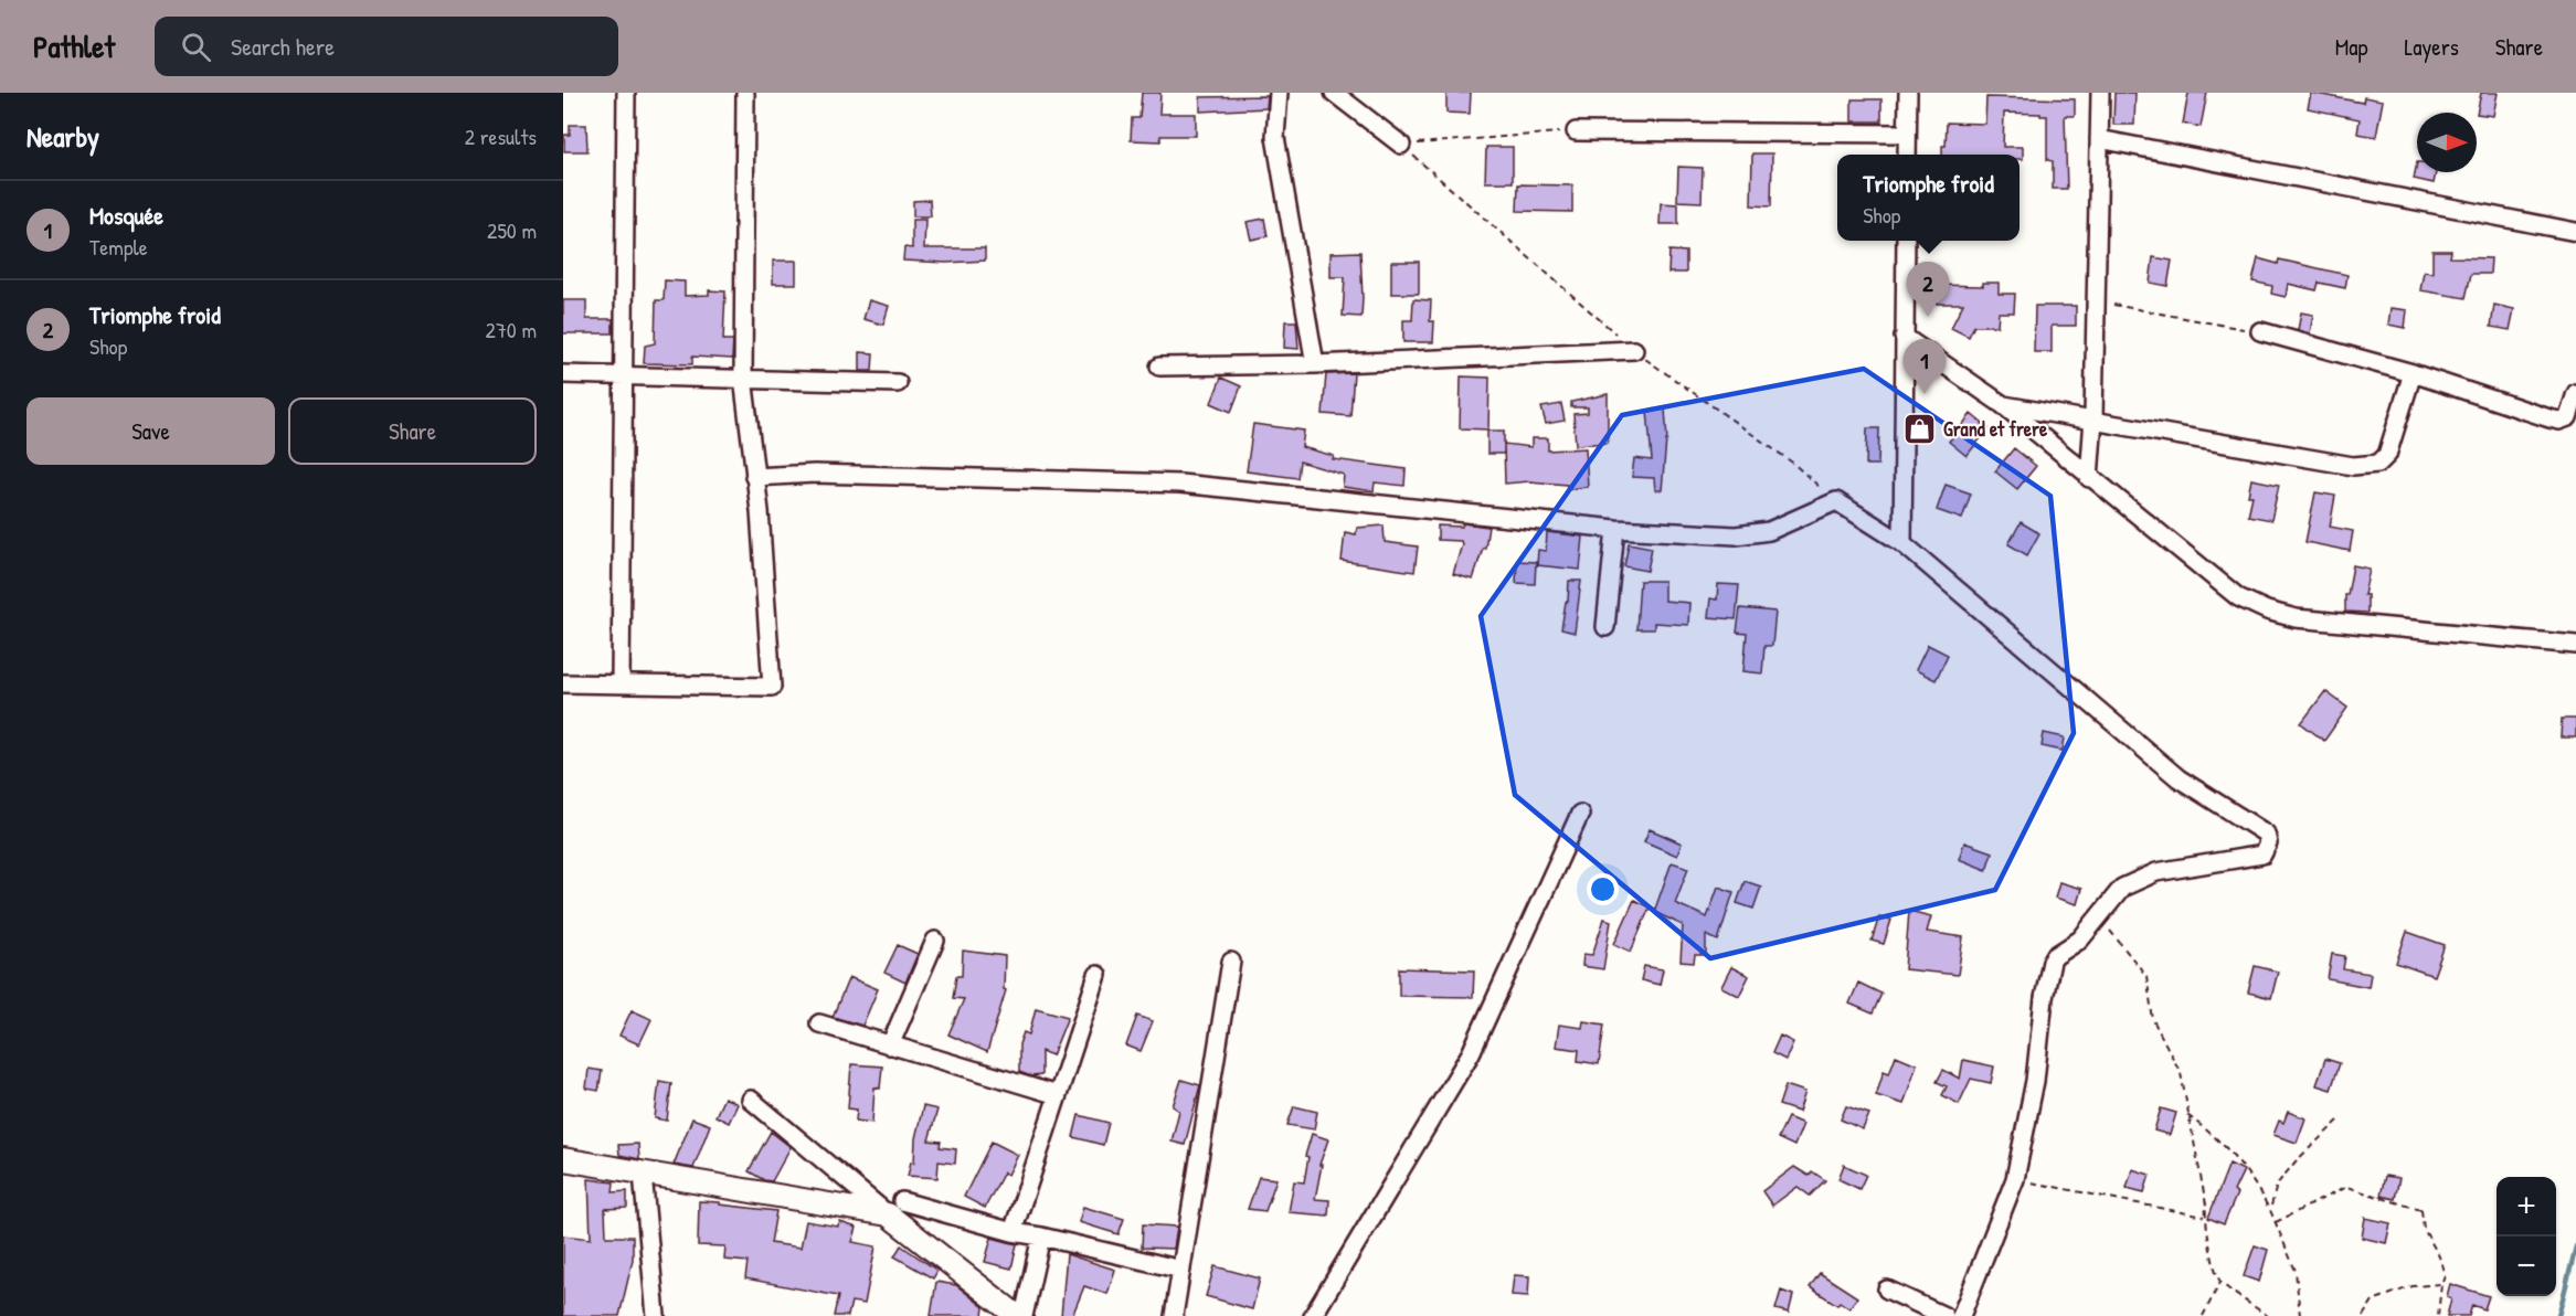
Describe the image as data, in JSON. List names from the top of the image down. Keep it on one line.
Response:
{"places":{"shop":["Grand et frere"]},"north":"right","page":{"header":"Pathlet","search":"Search here","nav":["Map","Layers","Share"],"heading":["Nearby","2 results"],"popup":["Triomphe froid","Shop"],"list":[{"mark":"1","name":"Mosquée","note":"Temple","value":"250 m"},{"mark":"2","name":"Triomphe froid","note":"Shop","value":"270 m"}],"pins":["2","1"],"buttons":["Save","Share"],"map_buttons":["+","−"]}}
